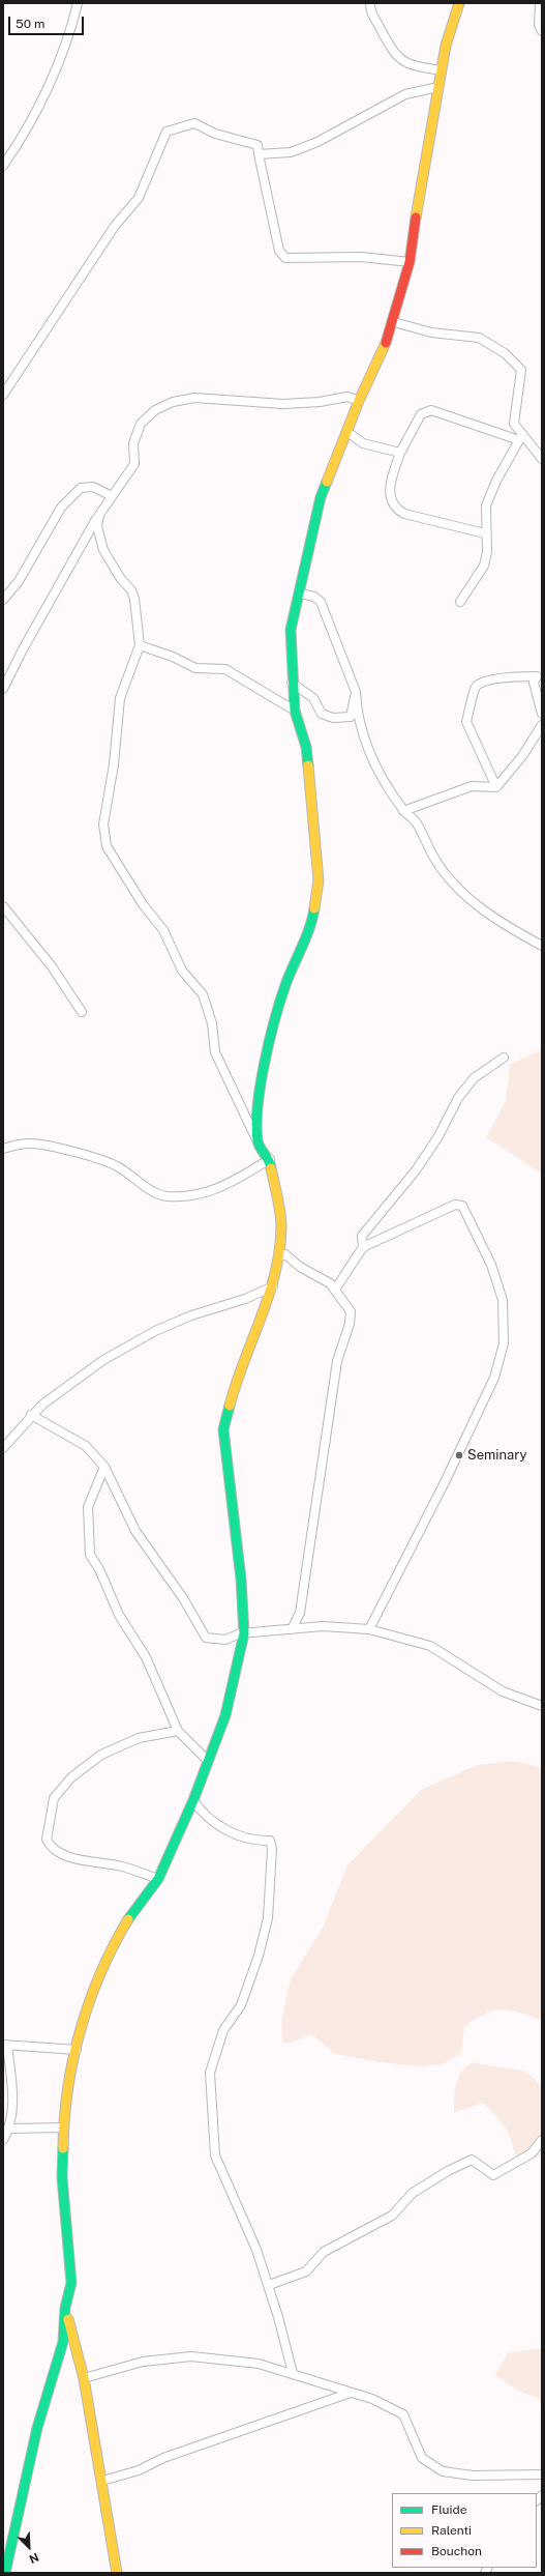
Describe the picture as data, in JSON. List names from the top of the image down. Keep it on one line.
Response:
{"places":["Seminary"],"legend":["Fluide","Ralenti","Bouchon"],"scale_bar":"50 m","north":"bottom right"}
